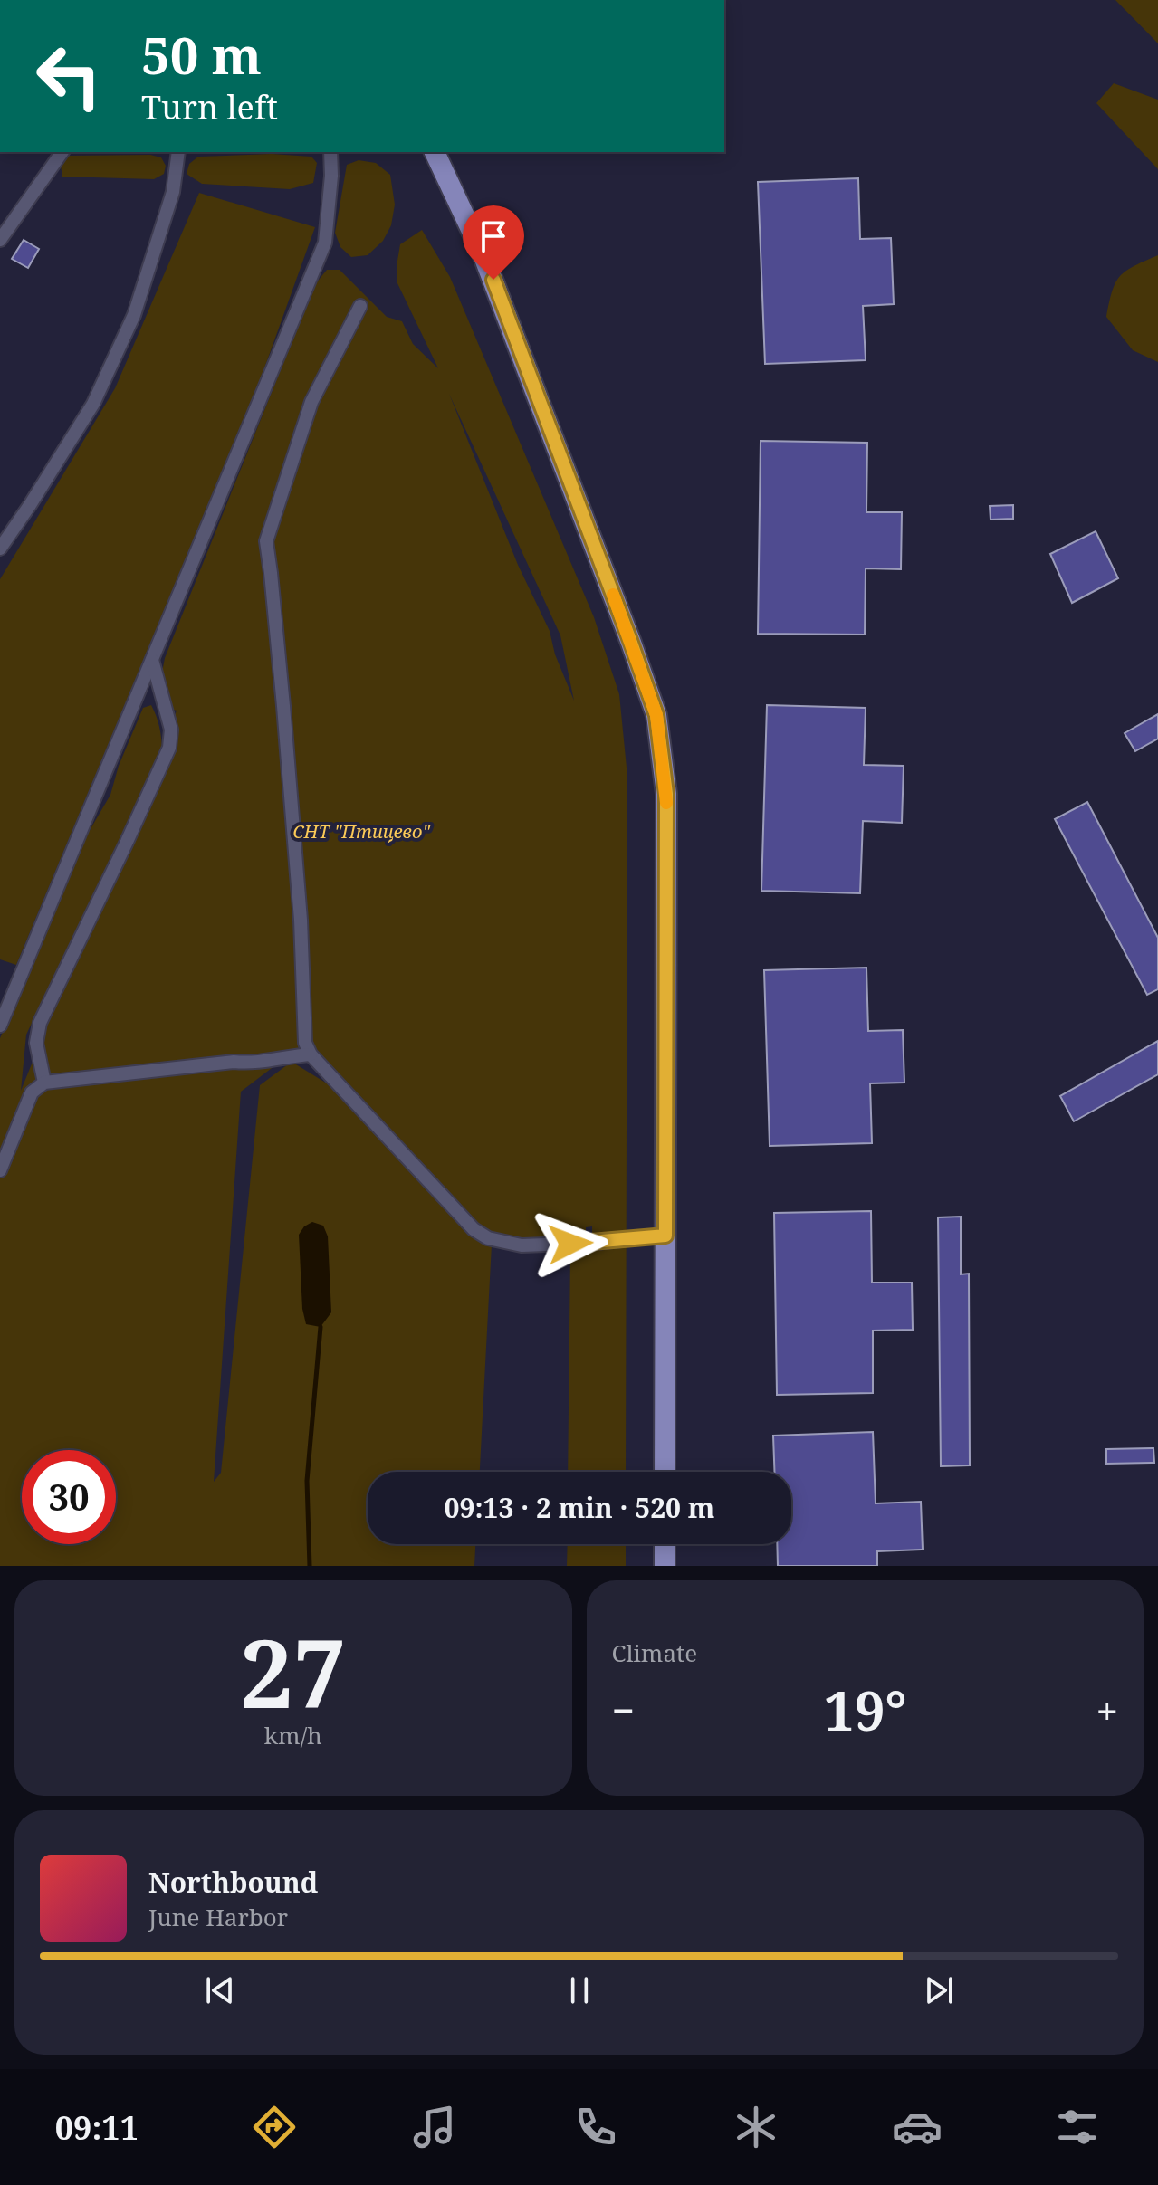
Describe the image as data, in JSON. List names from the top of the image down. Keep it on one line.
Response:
{"parks":["СНТ \"Птицево\""],"page":{"turn":["50 m","Turn left"],"limit":"30","trip":"09:13 · 2 min · 520 m","tile":[["27","km/h"],"Climate"],"heat":["−","19°","+"],"song":["Northbound","June Harbor"],"tabs":"09:11"}}
